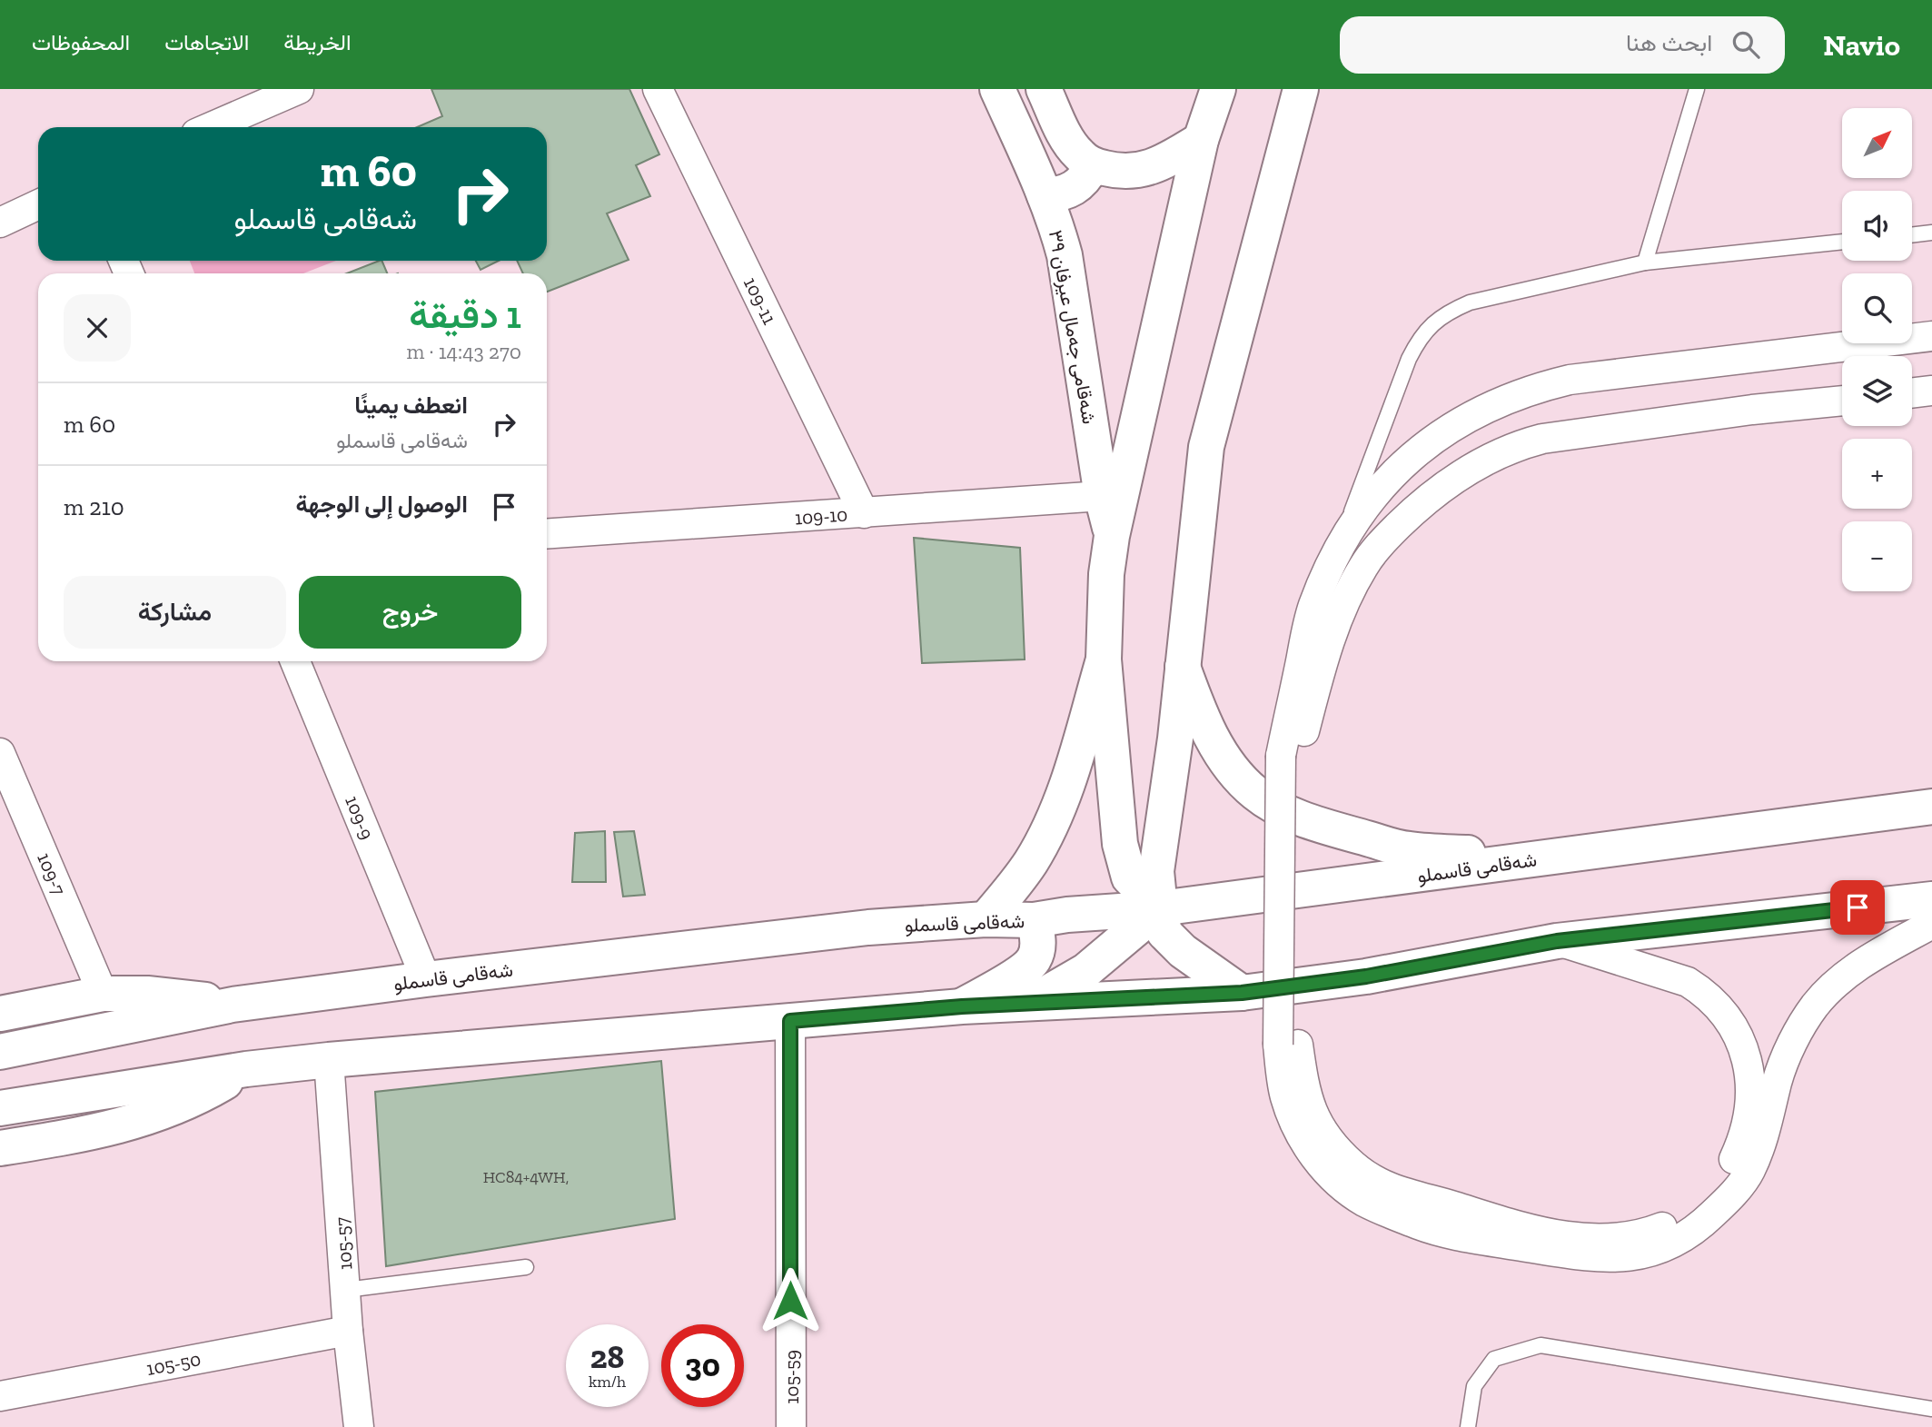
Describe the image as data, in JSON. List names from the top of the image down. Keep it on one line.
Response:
{"streets":{"main road":["شەقامی جەمال عیرفان ٣٩","شەقامی قاسملو"],"street":["109-11","109-10","109-9","109-7","105-57","105-50","105-59"]},"crossings":[["109-11","109-10"],["شەقامی جەمال عیرفان ٣٩","109-10"],["109-9","شەقامی قاسملو"],["105-57","105-50"]],"house_numbers":["HC84+4WH,"],"north":"top right","page":{"header":"Navio","search":"ابحث هنا","nav":["الخريطة","الاتجاهات","المحفوظات"],"map_buttons":["+","−"],"turn":["60 m","شەقامی قاسملو"],"heading":["1 دقيقة","270 m · 14:43"],"list":[{"name":"انعطف يمينًا","note":"شەقامی قاسملو","value":"60 m"},{"name":"الوصول إلى الوجهة","value":"210 m"}],"buttons":["خروج","مشاركة"],"speed":"28 km/h","limit":"30"}}
